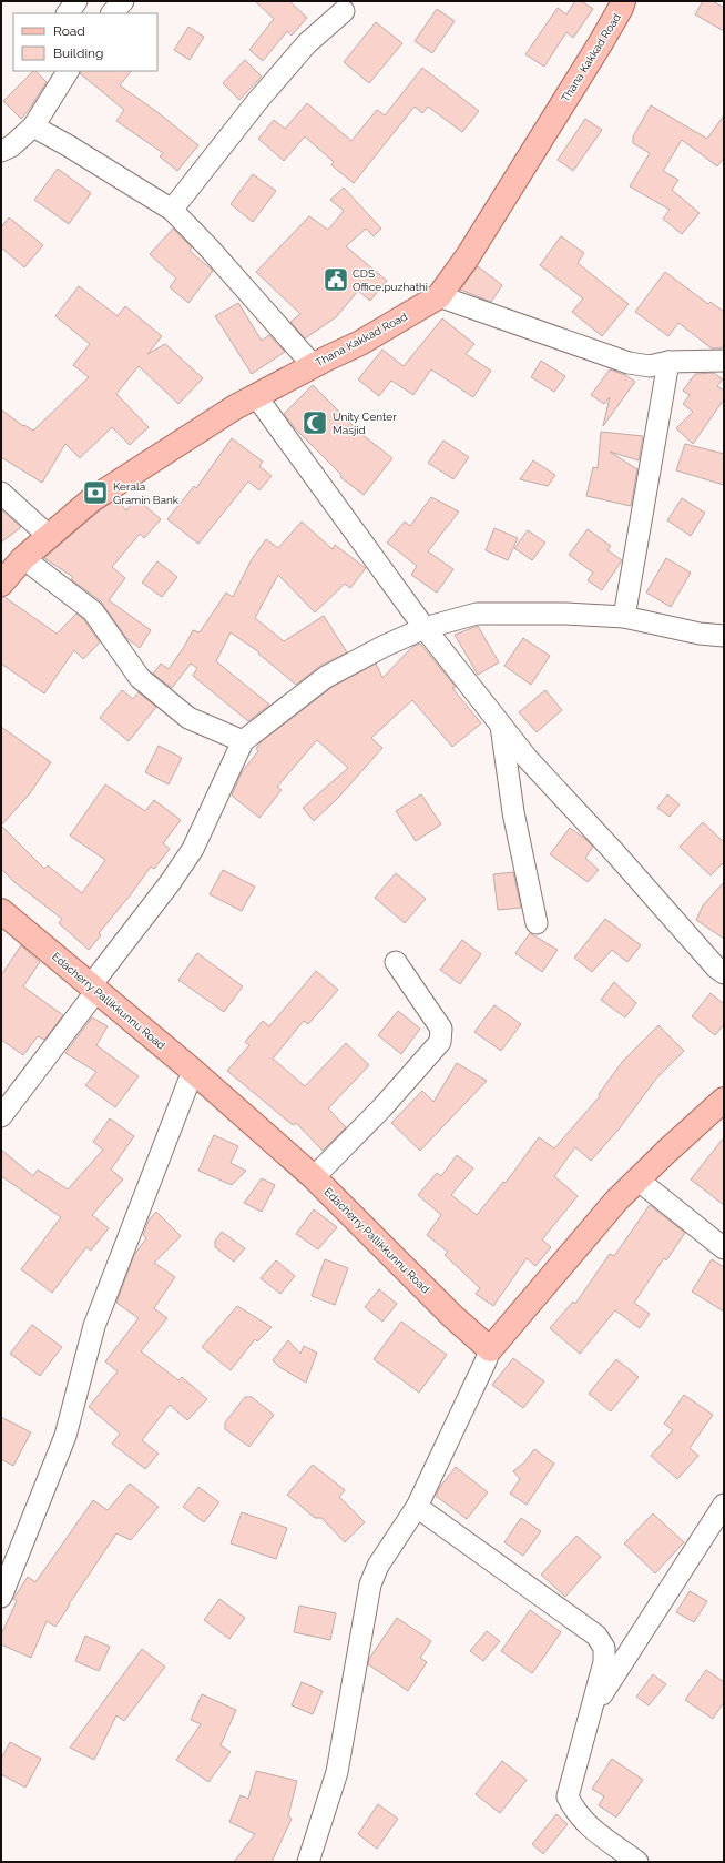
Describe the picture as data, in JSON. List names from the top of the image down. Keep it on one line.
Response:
{"streets":{"main road":["Thana Kakkad Road","Edacherry Pallikkunnu Road"]},"places":{"public building":["CDS Office,puzhathi"],"mosque":["Unity Center Masjid"],"bank":["Kerala Gramin Bank"]},"legend":["Road","Building"]}
